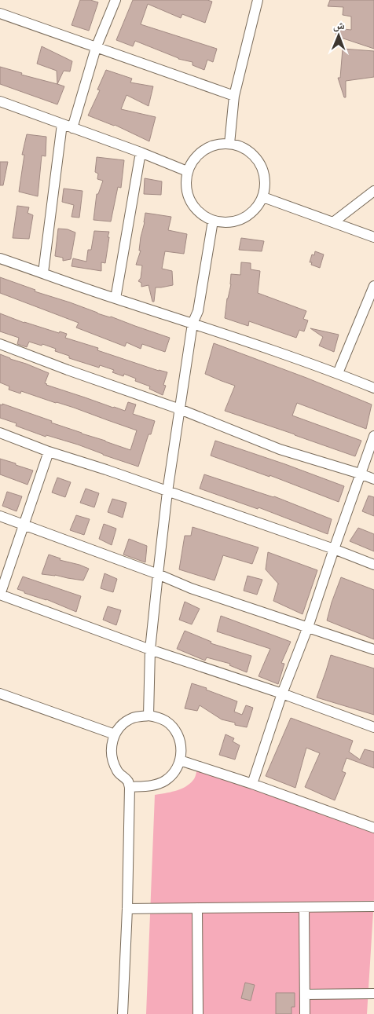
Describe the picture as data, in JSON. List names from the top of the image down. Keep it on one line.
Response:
{"north":"top"}
